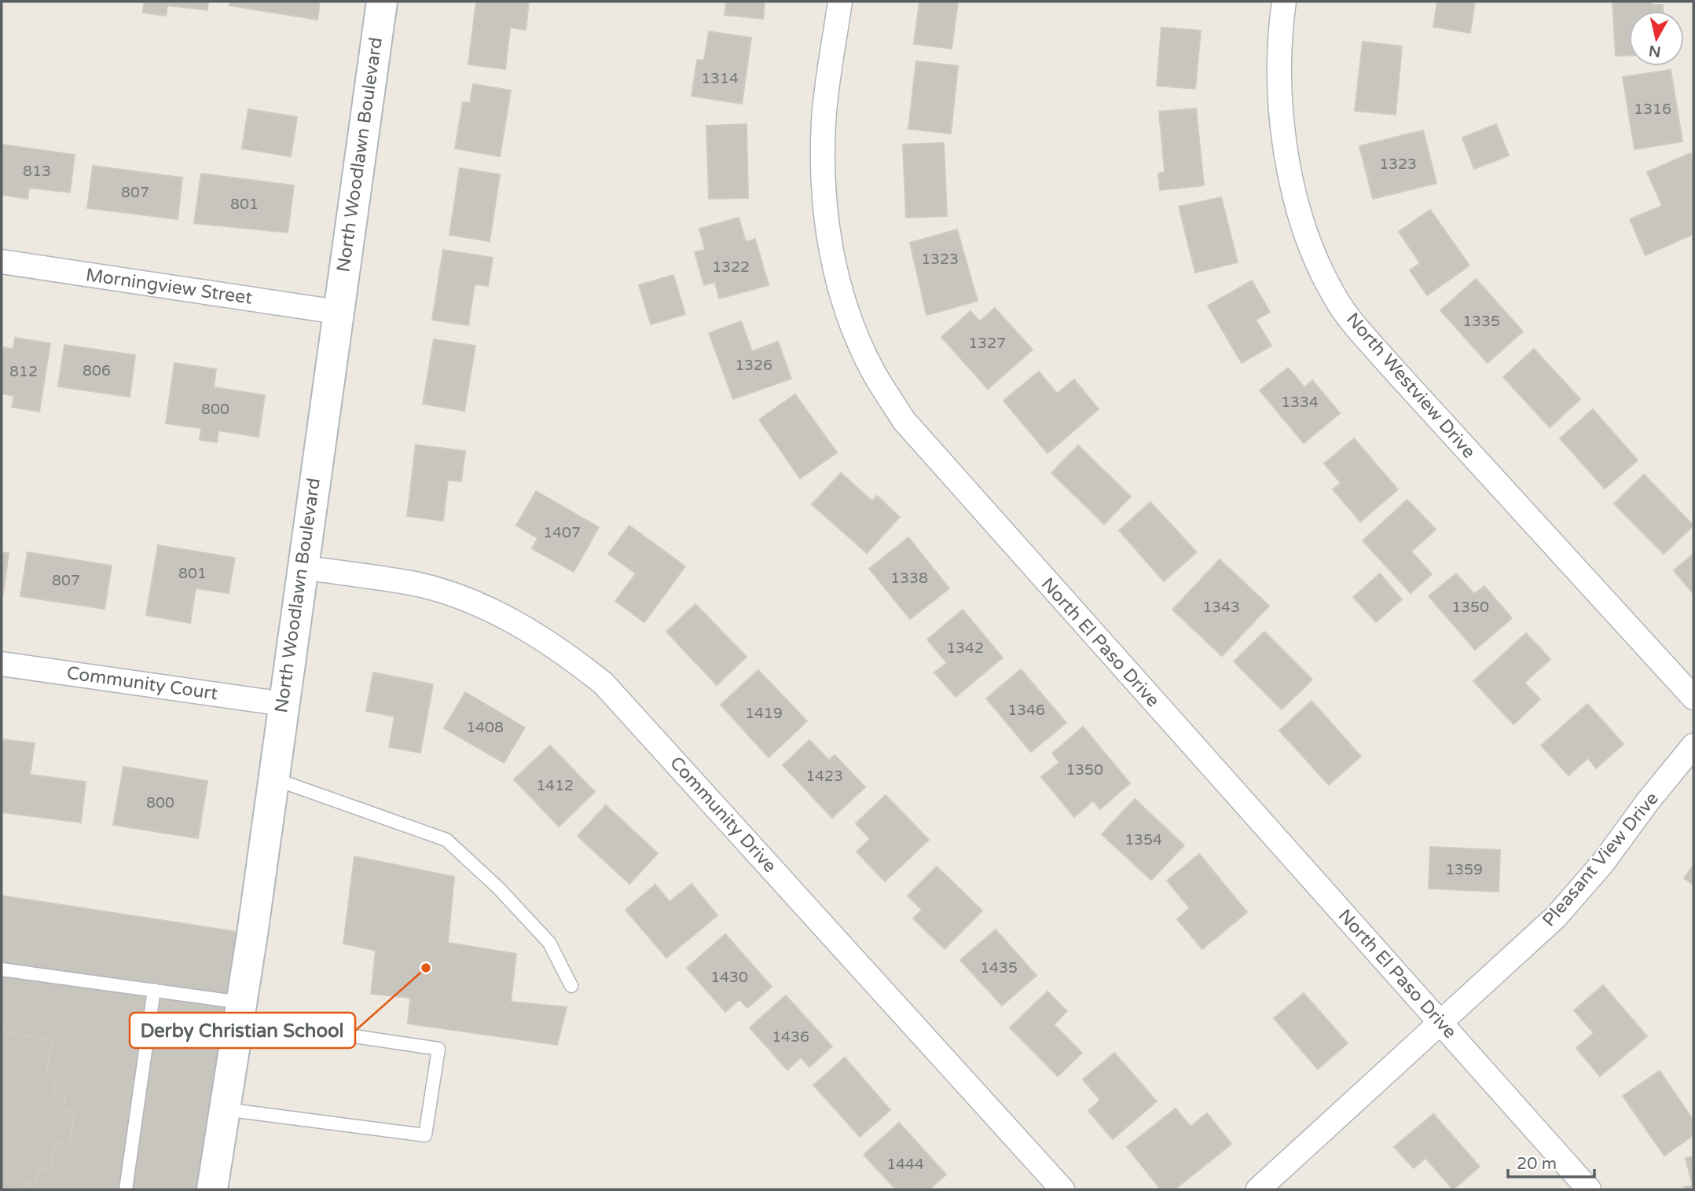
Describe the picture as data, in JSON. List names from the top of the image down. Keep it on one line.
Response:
{"streets":{"street":["North Woodlawn Boulevard","Morningview Street","North Westview Drive","North El Paso Drive","Community Court","Community Drive","Pleasant View Drive"]},"crossings":[["North Woodlawn Boulevard","Morningview Street"],["North Woodlawn Boulevard","Community Court"],["North Woodlawn Boulevard","Community Drive"],["North El Paso Drive","Pleasant View Drive"]],"places":["Derby Christian School"],"house_numbers":["1314","1316","1323","813","807","801","1323","1322","1335","1327","1326","806","812","1334","800","1407","801","1338","807","1343","1350","1342","1346","1419","1408","1350","1423","1412","800","1354","1359","1435","1430","1436","1444"],"scale_bar":"20 m","north":"bottom"}
